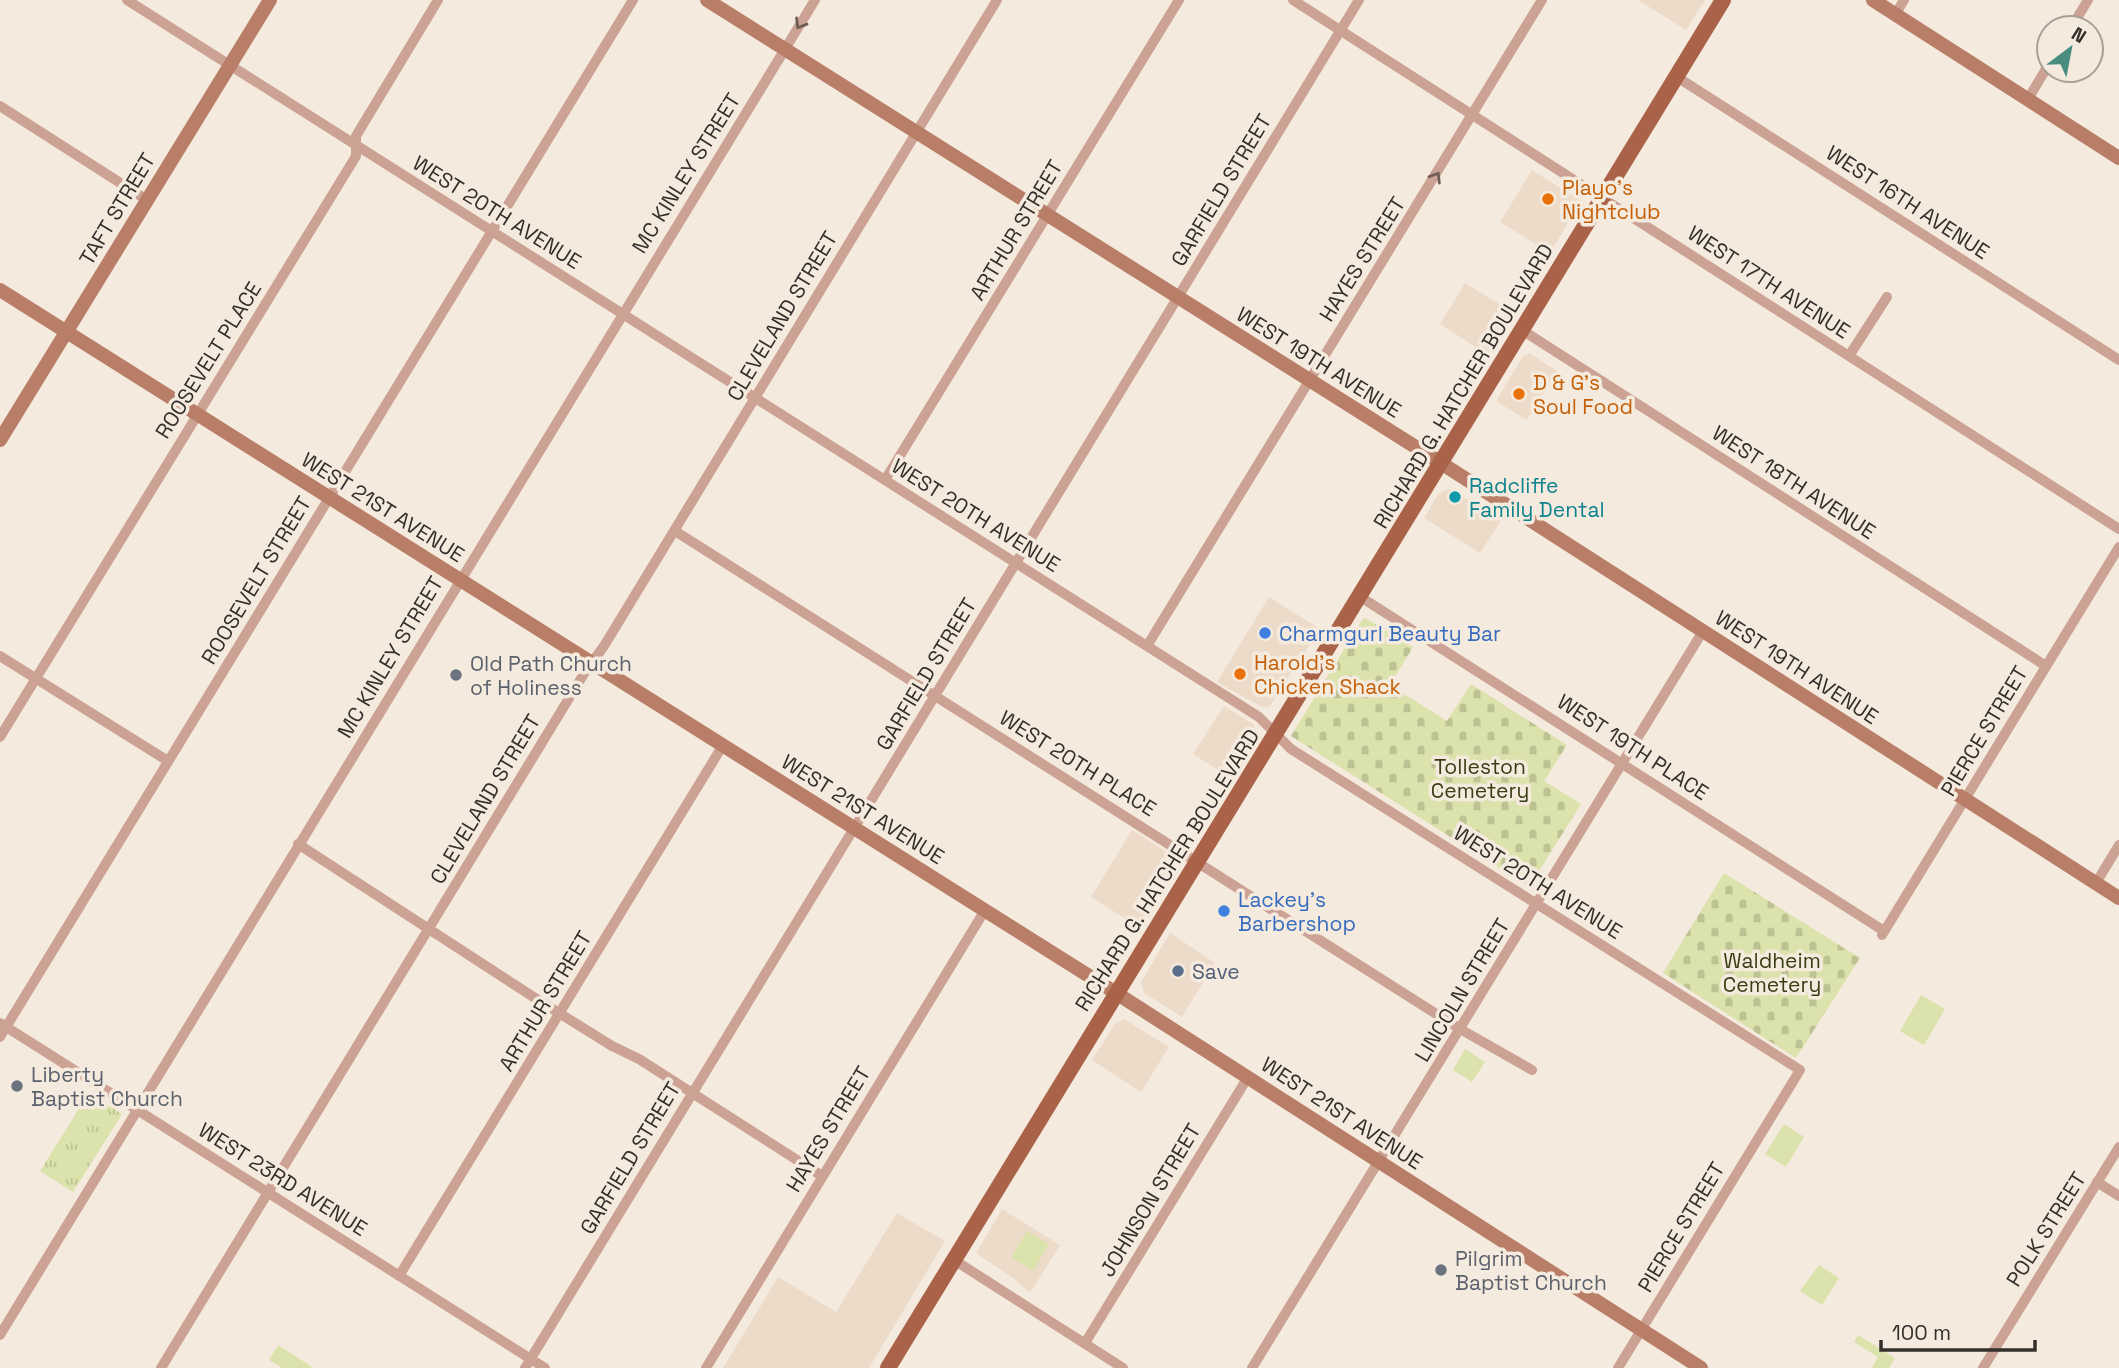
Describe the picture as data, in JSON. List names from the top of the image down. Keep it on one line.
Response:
{"streets":{"main road":["RICHARD G. HATCHER BOULEVARD"],"street":["MC KINLEY STREET","GARFIELD STREET","WEST 16TH AVENUE","TAFT STREET","WEST 20TH AVENUE","ARTHUR STREET","HAYES STREET","WEST 17TH AVENUE","CLEVELAND STREET","ROOSEVELT PLACE","WEST 19TH AVENUE","WEST 18TH AVENUE","WEST 21ST AVENUE","ROOSEVELT STREET","PIERCE STREET","WEST 19TH PLACE","WEST 20TH PLACE","LINCOLN STREET","WEST 23RD AVENUE","JOHNSON STREET","POLK STREET"]},"crossings":[["MC KINLEY STREET","WEST 20TH AVENUE"],["MC KINLEY STREET","WEST 19TH AVENUE"],["MC KINLEY STREET","WEST 21ST AVENUE"],["MC KINLEY STREET","WEST 23RD AVENUE"],["GARFIELD STREET","WEST 20TH AVENUE"],["GARFIELD STREET","WEST 17TH AVENUE"],["GARFIELD STREET","WEST 19TH AVENUE"],["GARFIELD STREET","WEST 21ST AVENUE"],["GARFIELD STREET","WEST 20TH PLACE"],["GARFIELD STREET","WEST 23RD AVENUE"],["WEST 16TH AVENUE","RICHARD G. HATCHER BOULEVARD"],["TAFT STREET","WEST 20TH AVENUE"],["TAFT STREET","WEST 21ST AVENUE"],["WEST 20TH AVENUE","ARTHUR STREET"],["WEST 20TH AVENUE","HAYES STREET"],["WEST 20TH AVENUE","CLEVELAND STREET"],["WEST 20TH AVENUE","ROOSEVELT PLACE"],["WEST 20TH AVENUE","RICHARD G. HATCHER BOULEVARD"],["WEST 20TH AVENUE","ROOSEVELT STREET"],["WEST 20TH AVENUE","PIERCE STREET"],["WEST 20TH AVENUE","LINCOLN STREET"],["ARTHUR STREET","WEST 19TH AVENUE"],["ARTHUR STREET","WEST 21ST AVENUE"],["ARTHUR STREET","WEST 23RD AVENUE"],["HAYES STREET","WEST 17TH AVENUE"],["HAYES STREET","WEST 19TH AVENUE"],["HAYES STREET","WEST 21ST AVENUE"],["WEST 17TH AVENUE","RICHARD G. HATCHER BOULEVARD"],["CLEVELAND STREET","WEST 19TH AVENUE"],["CLEVELAND STREET","WEST 21ST AVENUE"],["CLEVELAND STREET","WEST 20TH PLACE"],["CLEVELAND STREET","WEST 23RD AVENUE"],["ROOSEVELT PLACE","WEST 21ST AVENUE"],["WEST 19TH AVENUE","RICHARD G. HATCHER BOULEVARD"],["WEST 19TH AVENUE","PIERCE STREET"],["WEST 19TH AVENUE","LINCOLN STREET"],["RICHARD G. HATCHER BOULEVARD","WEST 18TH AVENUE"],["RICHARD G. HATCHER BOULEVARD","WEST 21ST AVENUE"],["RICHARD G. HATCHER BOULEVARD","WEST 19TH PLACE"],["RICHARD G. HATCHER BOULEVARD","WEST 20TH PLACE"],["WEST 18TH AVENUE","PIERCE STREET"],["WEST 21ST AVENUE","ROOSEVELT STREET"],["WEST 21ST AVENUE","PIERCE STREET"],["WEST 21ST AVENUE","LINCOLN STREET"],["WEST 21ST AVENUE","JOHNSON STREET"],["ROOSEVELT STREET","WEST 23RD AVENUE"],["PIERCE STREET","WEST 19TH PLACE"],["WEST 19TH PLACE","LINCOLN STREET"],["WEST 20TH PLACE","LINCOLN STREET"]],"parks":["Tolleston Cemetery","Waldheim Cemetery"],"places":["Playo’s Nightclub","D & G's Soul Food","Radcliffe Family Dental","Charmgurl Beauty Bar","Harold's Chicken Shack","Old Path Church of Holiness","Lackey's Barbershop","Save","Liberty Baptist Church","Pilgrim Baptist Church"],"scale_bar":"100 m","north":"top right"}
